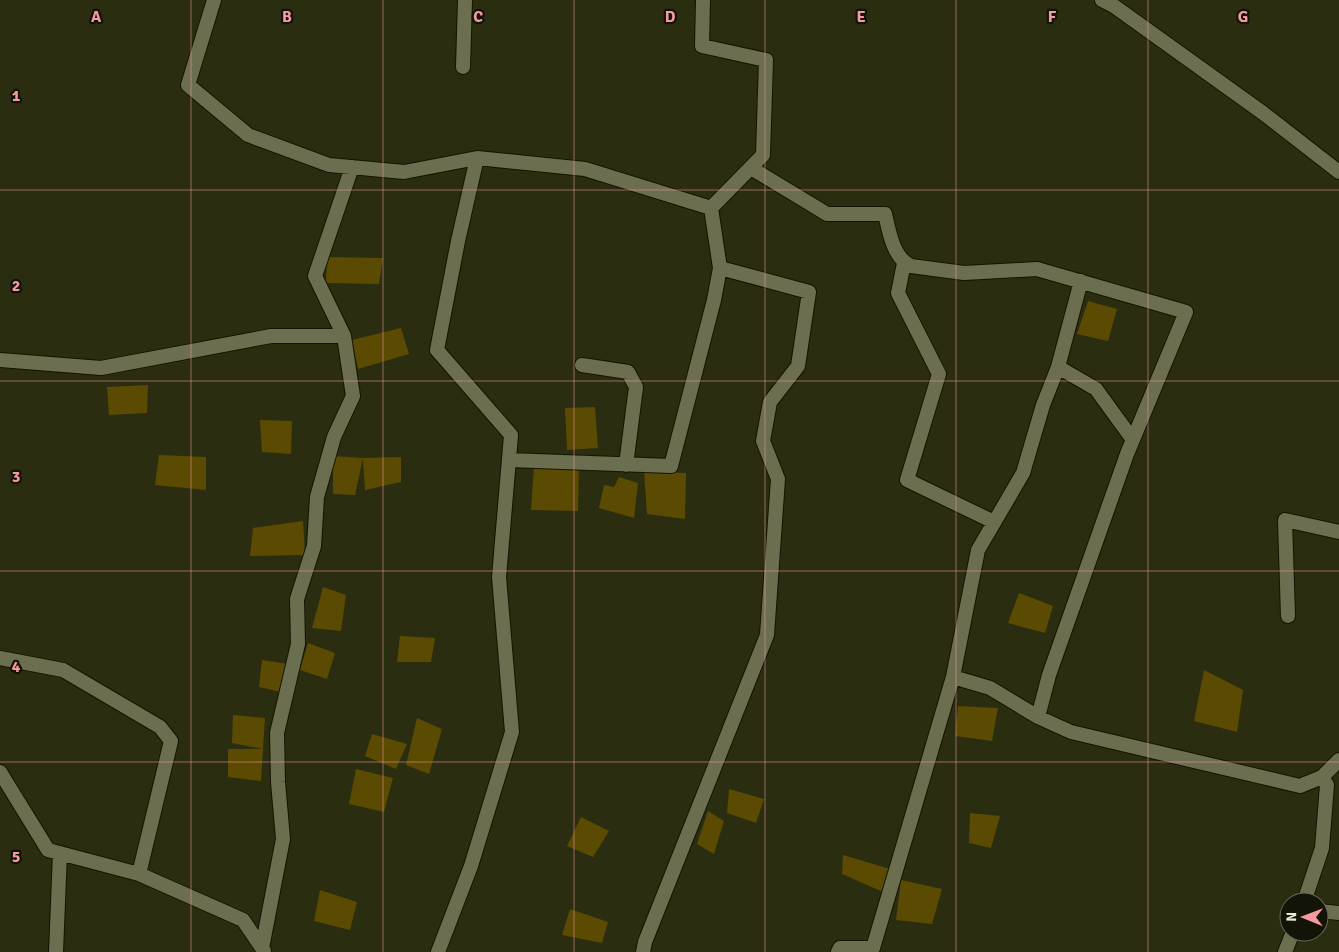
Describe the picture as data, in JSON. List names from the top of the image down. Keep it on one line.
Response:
{"north":"left","grid":{"columns":["A","B","C","D","E","F","G"],"rows":["1","2","3","4","5"]}}
